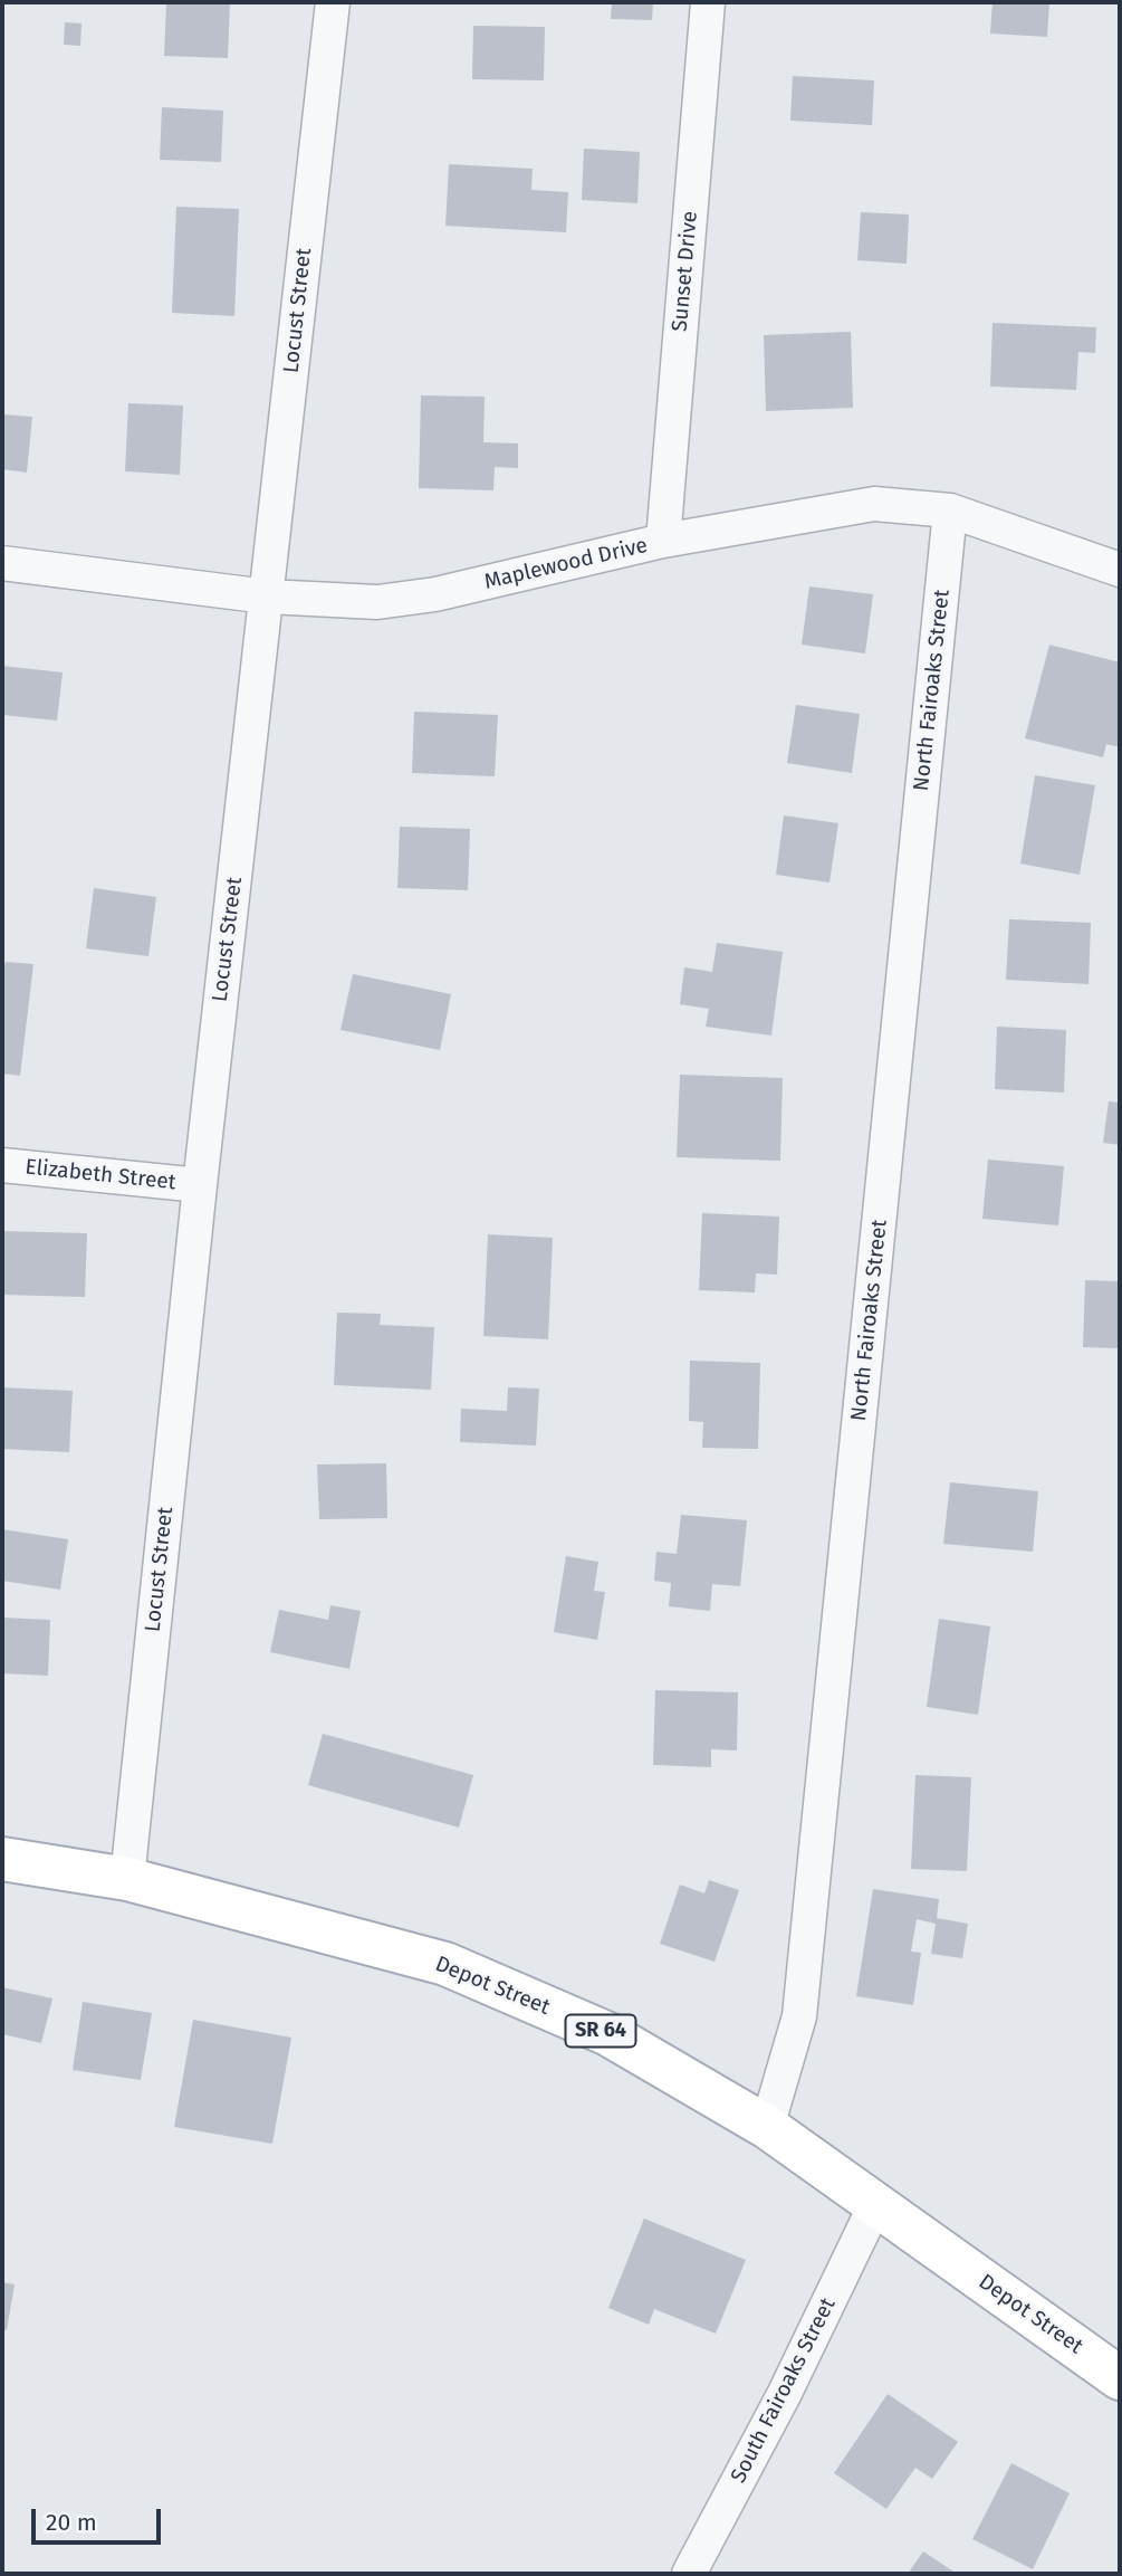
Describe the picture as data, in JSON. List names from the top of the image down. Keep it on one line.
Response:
{"streets":{"main road":["Depot Street","SR 64"],"street":["Sunset Drive","Locust Street","Maplewood Drive","North Fairoaks Street","Elizabeth Street","South Fairoaks Street"]},"crossings":[["Sunset Drive","Maplewood Drive"],["Locust Street","Maplewood Drive"],["Locust Street","Elizabeth Street"],["Locust Street","Depot Street"],["Maplewood Drive","North Fairoaks Street"],["North Fairoaks Street","Depot Street"],["Depot Street","South Fairoaks Street"]],"scale_bar":"20 m"}
